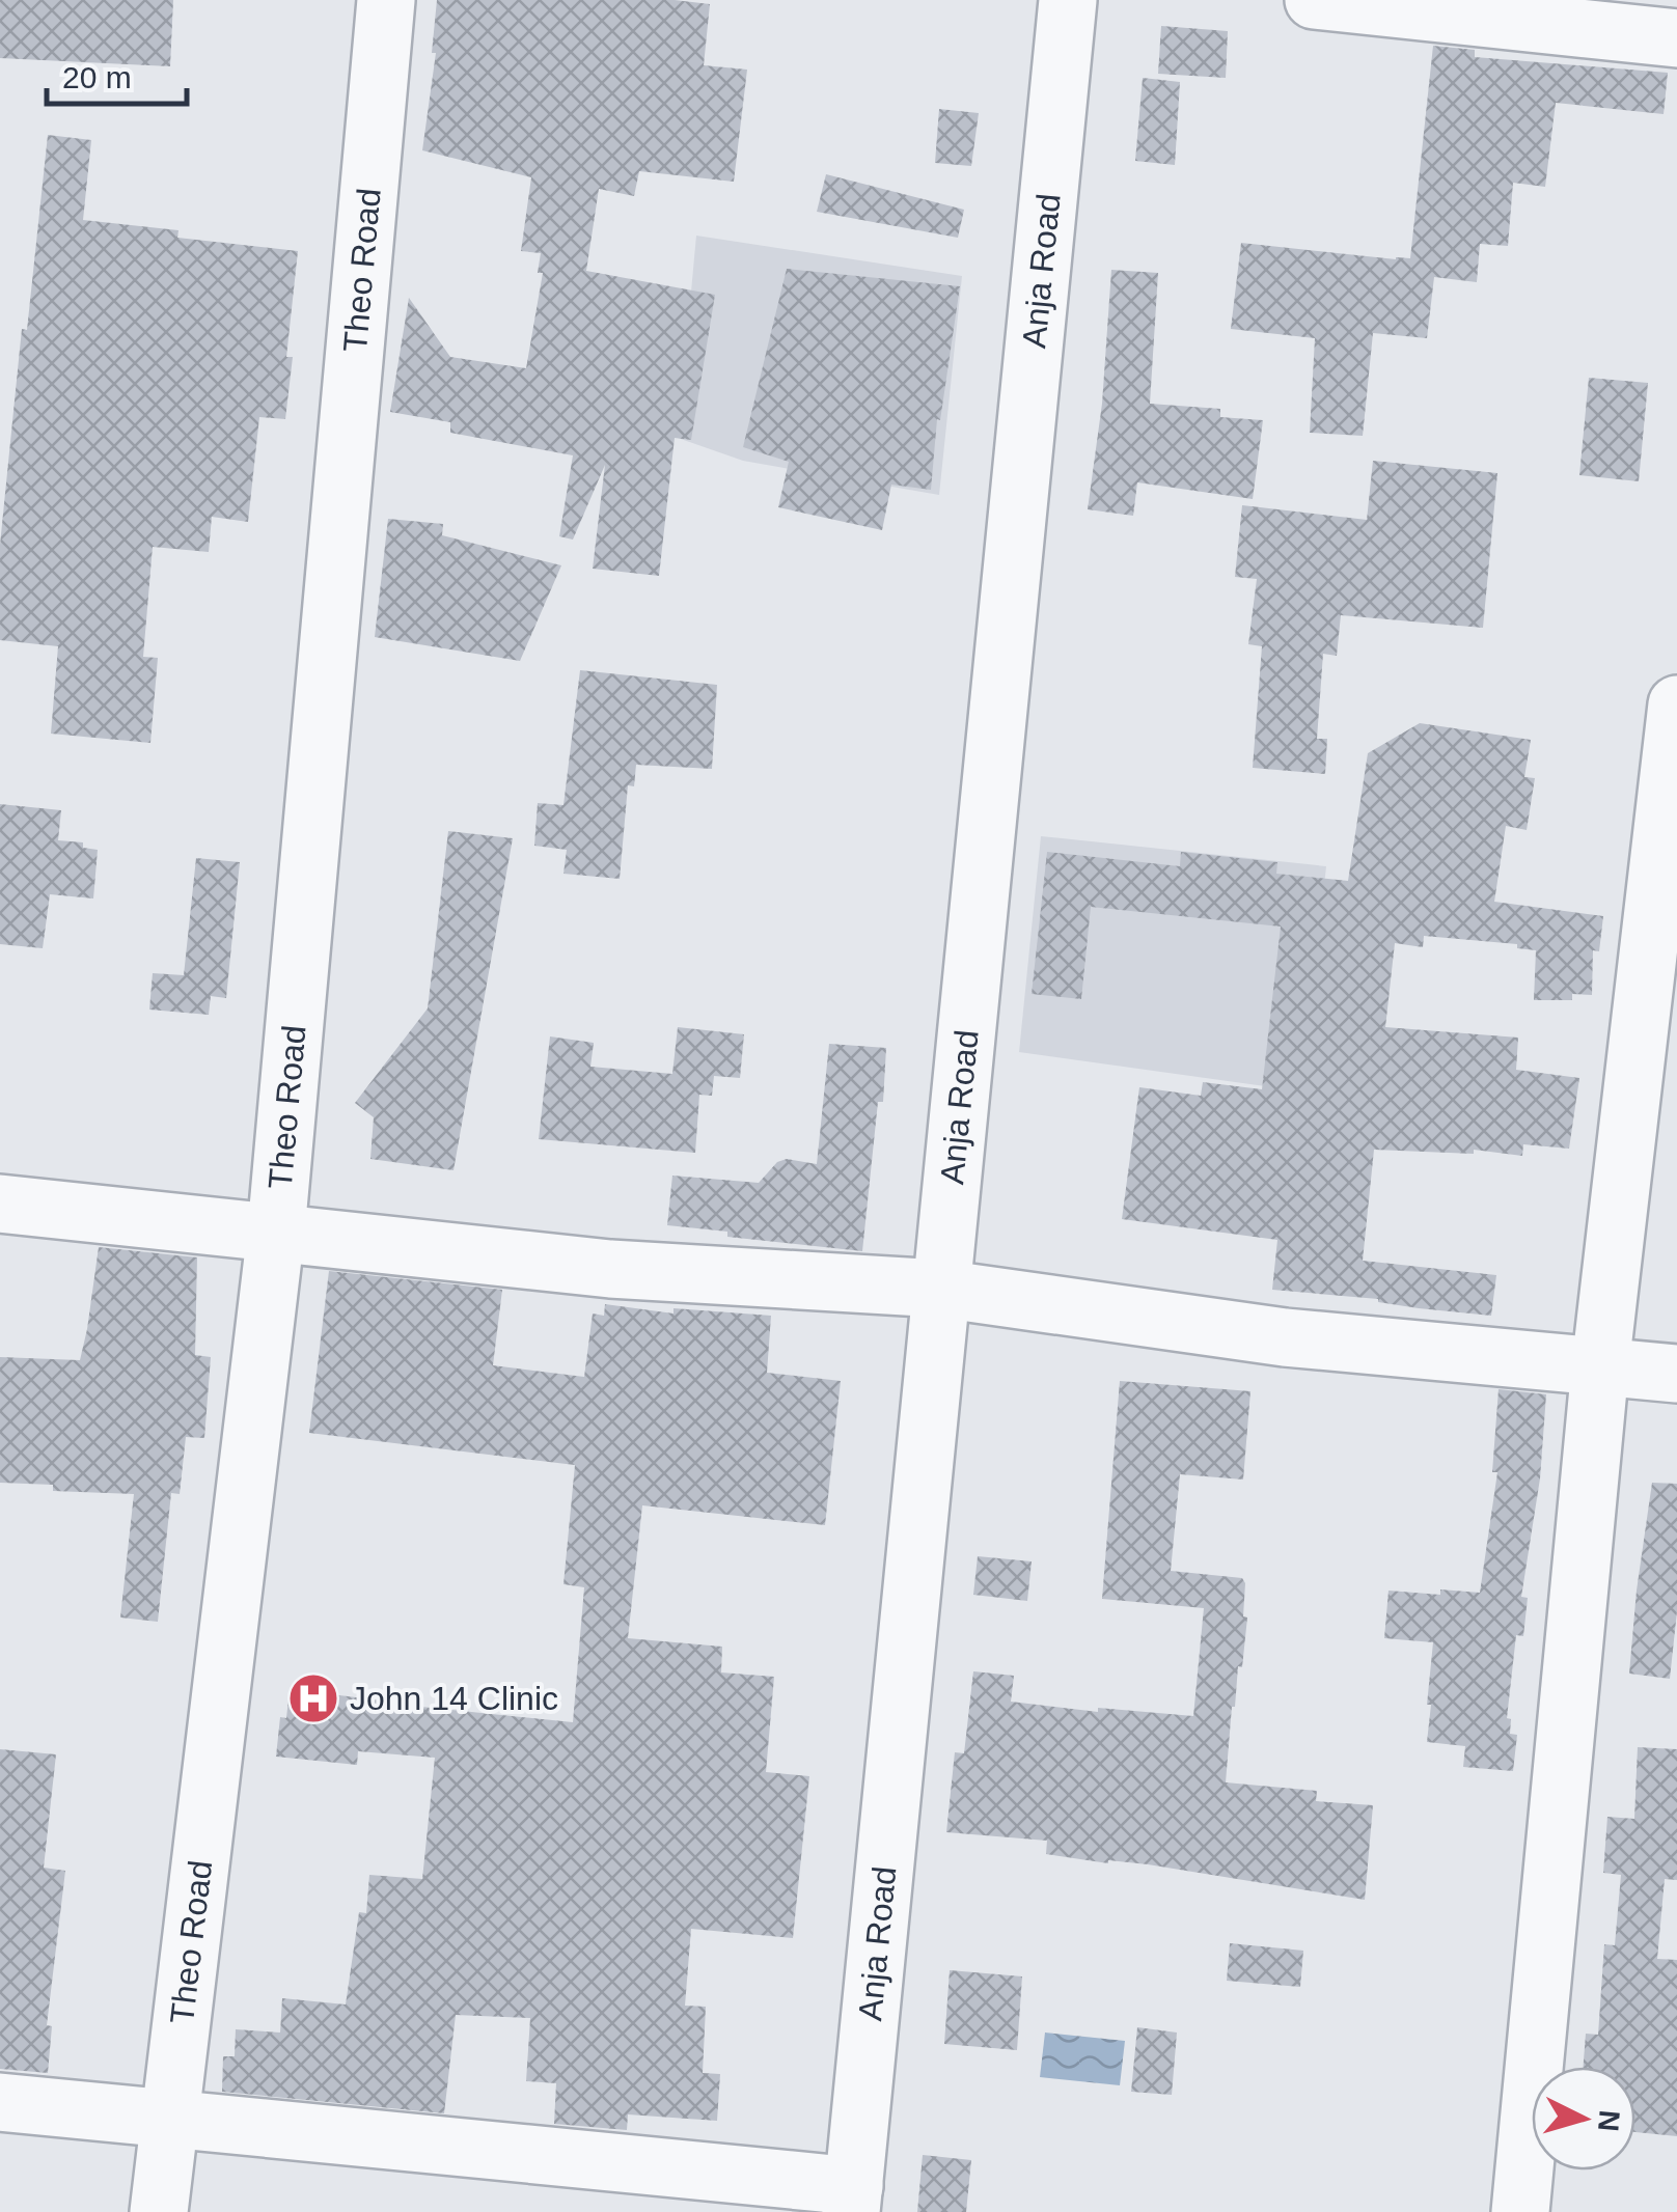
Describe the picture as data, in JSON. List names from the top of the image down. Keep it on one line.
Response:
{"streets":{"street":["Anja Road","Theo Road"]},"places":{"hospital":["John 14 Clinic"]},"scale_bar":"20 m","north":"right"}
